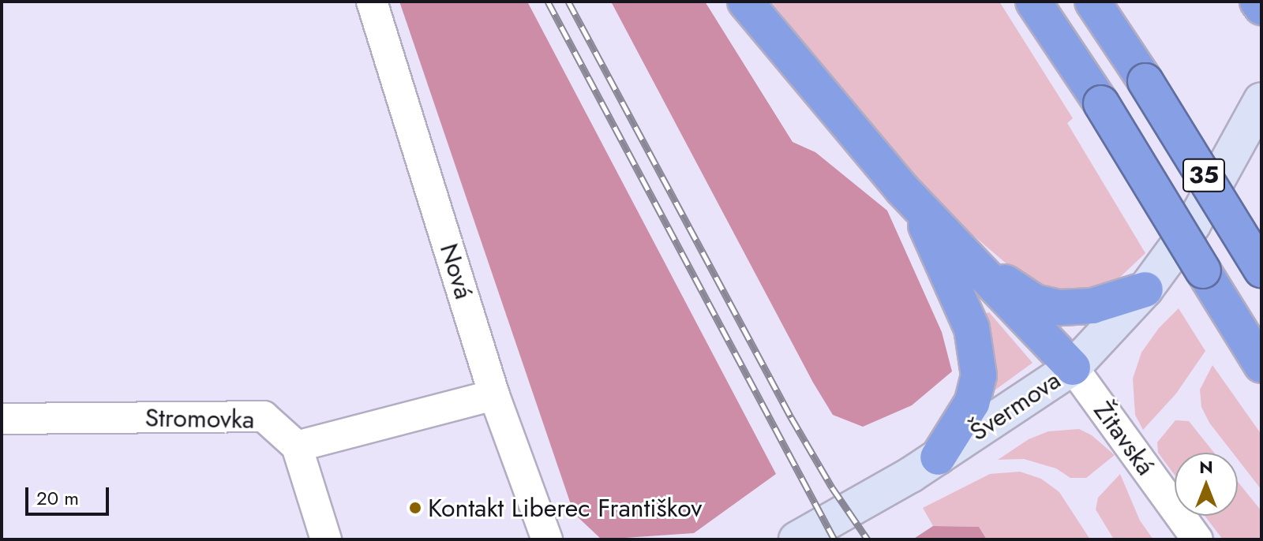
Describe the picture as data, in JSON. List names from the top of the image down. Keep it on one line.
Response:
{"streets":{"highway":["35"],"street":["Nová","Švermova","Stromovka","Žitavská"]},"crossings":[["Švermova","Žitavská"]],"places":["Kontakt Liberec Františkov"],"scale_bar":"20 m","north":"top"}
